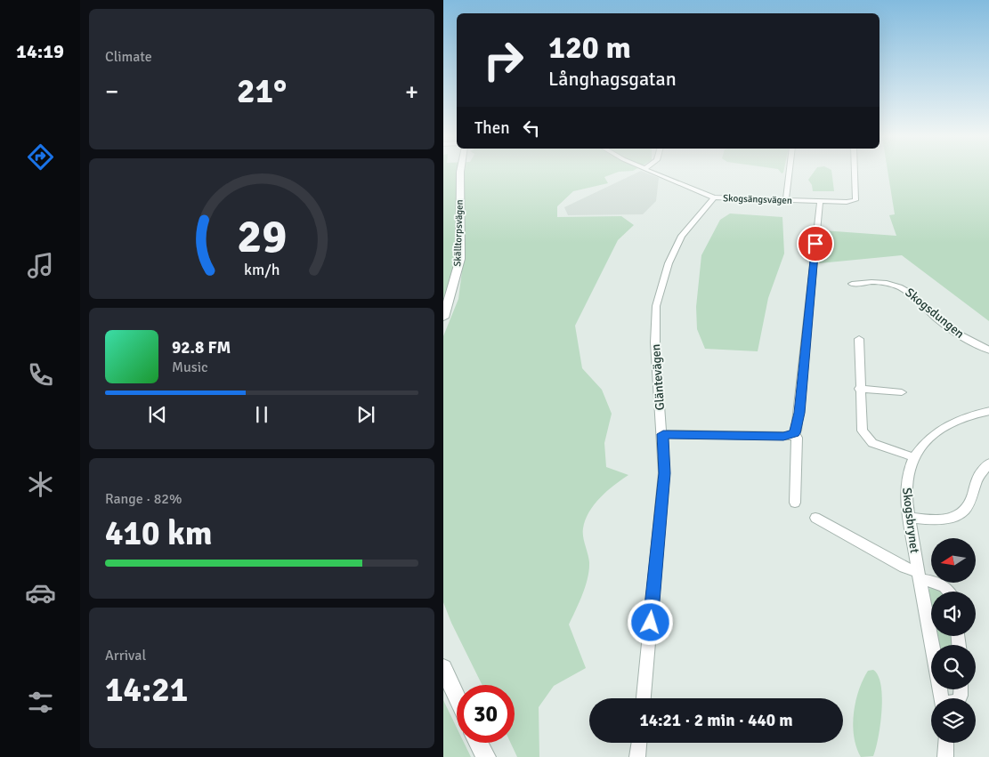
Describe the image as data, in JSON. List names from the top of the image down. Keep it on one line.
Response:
{"streets":{"street":["Skogsängsvägen","Skälltorpsvägen","Skogsdungen","Gläntevägen","Skogsbrynet"]},"crossings":[["Skogsängsvägen","Gläntevägen"]],"north":"left","page":{"tabs":"14:19","tile":["Climate",["Range · 82%","410 km"],["Arrival","14:21"]],"turn":["120 m","Långhagsgatan"],"heat":["−","21°","+"],"then":"Then","song":["92.8 FM","Music"],"limit":"30","trip":"14:21 · 2 min · 440 m","gauge":["29","km/h"]}}
